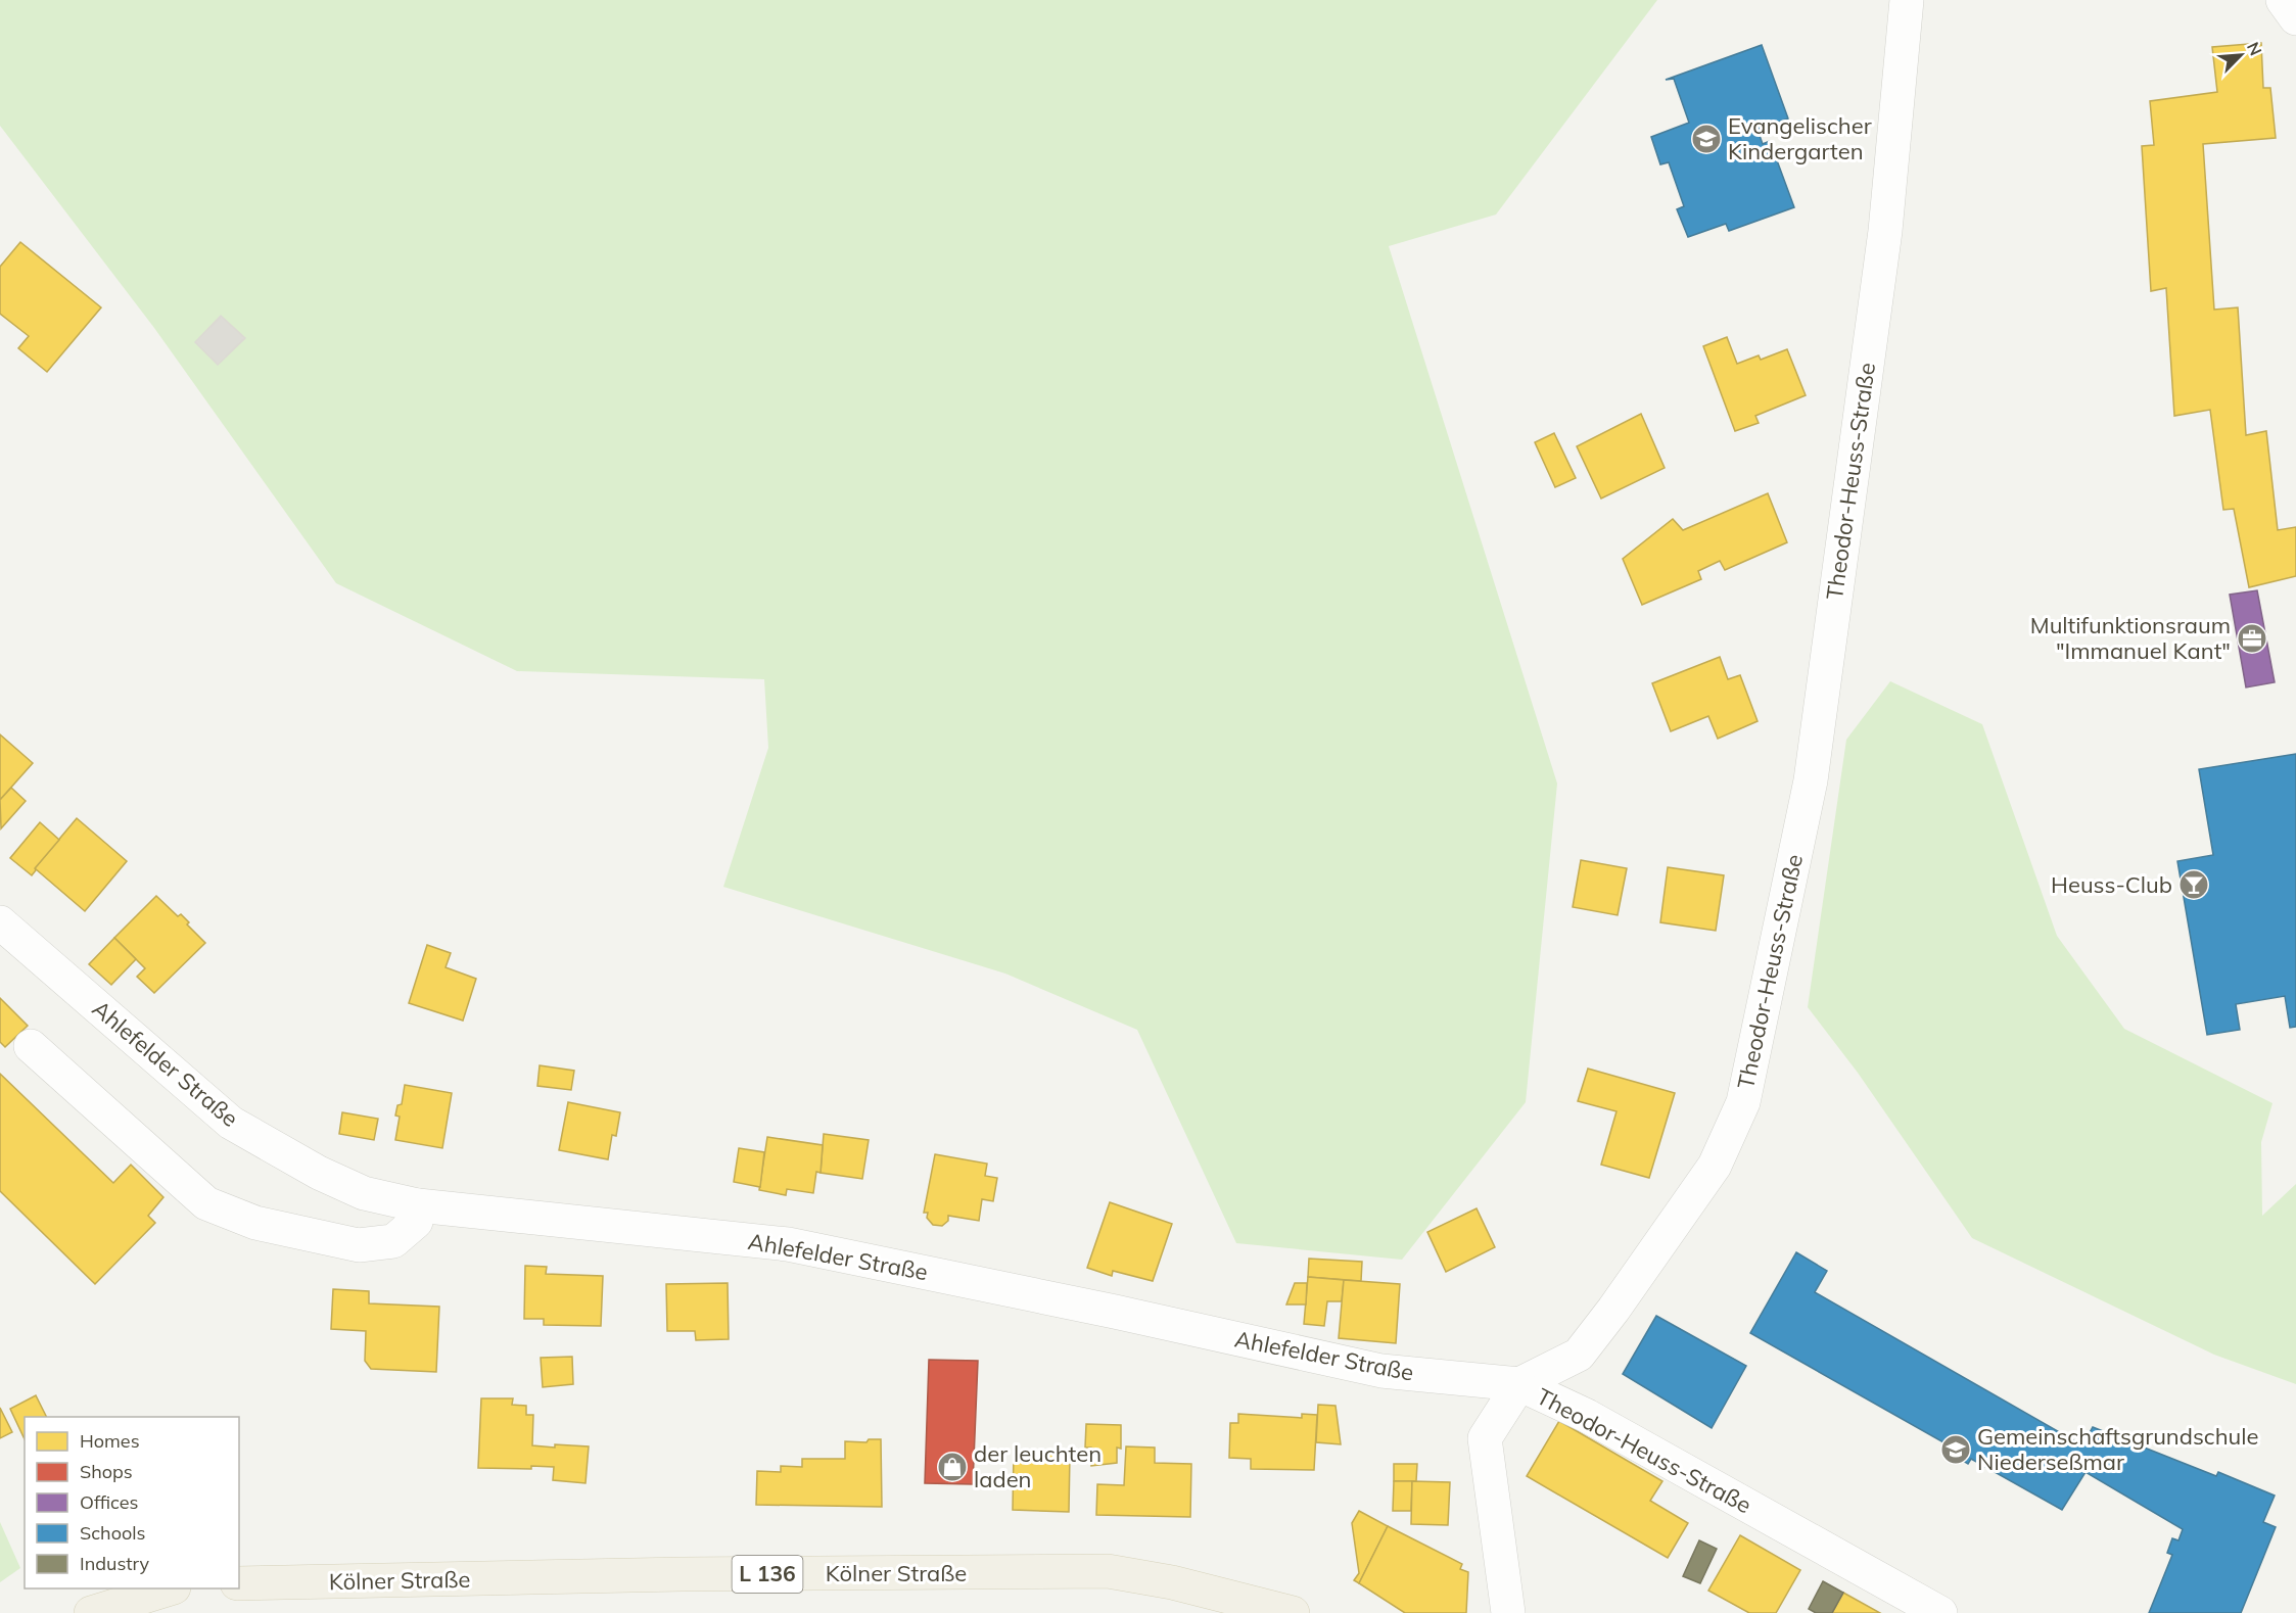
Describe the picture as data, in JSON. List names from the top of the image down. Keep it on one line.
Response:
{"streets":{"main road":["Kölner Straße","L 136"],"street":["Theodor-Heuss-Straße","Ahlefelder Straße"]},"crossings":[["Theodor-Heuss-Straße","Ahlefelder Straße"]],"places":{"school or university":["Evangelischer Kindergarten","Gemeinschaftsgrundschule Niederseßmar"],"office":["Multifunktionsraum \"Immanuel Kant\""],"bar":["Heuss-Club"],"shop":["der leuchten laden"]},"legend":["Homes","Shops","Offices","Schools","Industry"],"north":"top right"}
